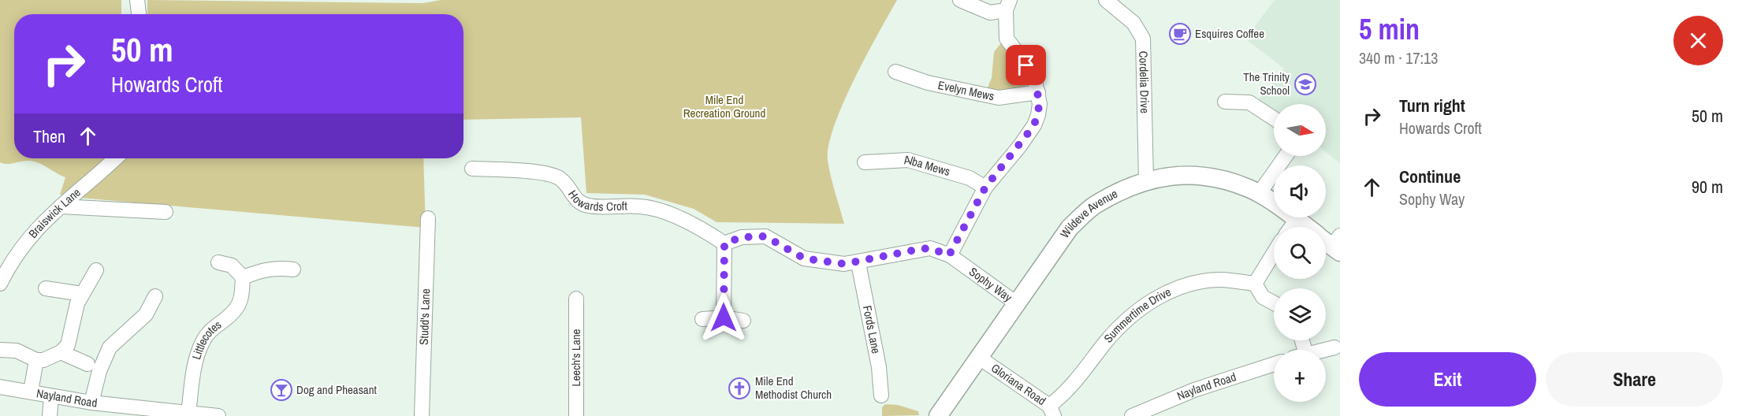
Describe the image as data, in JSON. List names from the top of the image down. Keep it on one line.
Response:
{"streets":{"main road":["Wildeve Avenue"],"street":["Cordelia Drive","Evelyn Mews","Alba Mews","Howards Croft","Braiswick Lane","Sophy Way","Studd's Lane","Summertime Drive","Fords Lane","Littlecotes","Leech's Lane","Gloriana Road","Nayland Road"]},"crossings":[["Cordelia Drive","Wildeve Avenue"],["Wildeve Avenue","Sophy Way"],["Wildeve Avenue","Gloriana Road"],["Sophy Way","Fords Lane"],["Summertime Drive","Gloriana Road"],["Littlecotes","Nayland Road"]],"parks":["Mile End Recreation Ground"],"places":{"cafe":["Esquires Coffee"],"school or university":["The Trinity School"],"church":["Mile End Methodist Church"],"bar":["Dog and Pheasant"]},"north":"right","page":{"heading":["5 min","340 m · 17:13"],"turn":["50 m","Howards Croft"],"list":[{"name":"Turn right","note":"Howards Croft","value":"50 m"},{"name":"Continue","note":"Sophy Way","value":"90 m"}],"map_buttons":"+","then":"Then","buttons":["Exit","Share"]}}
